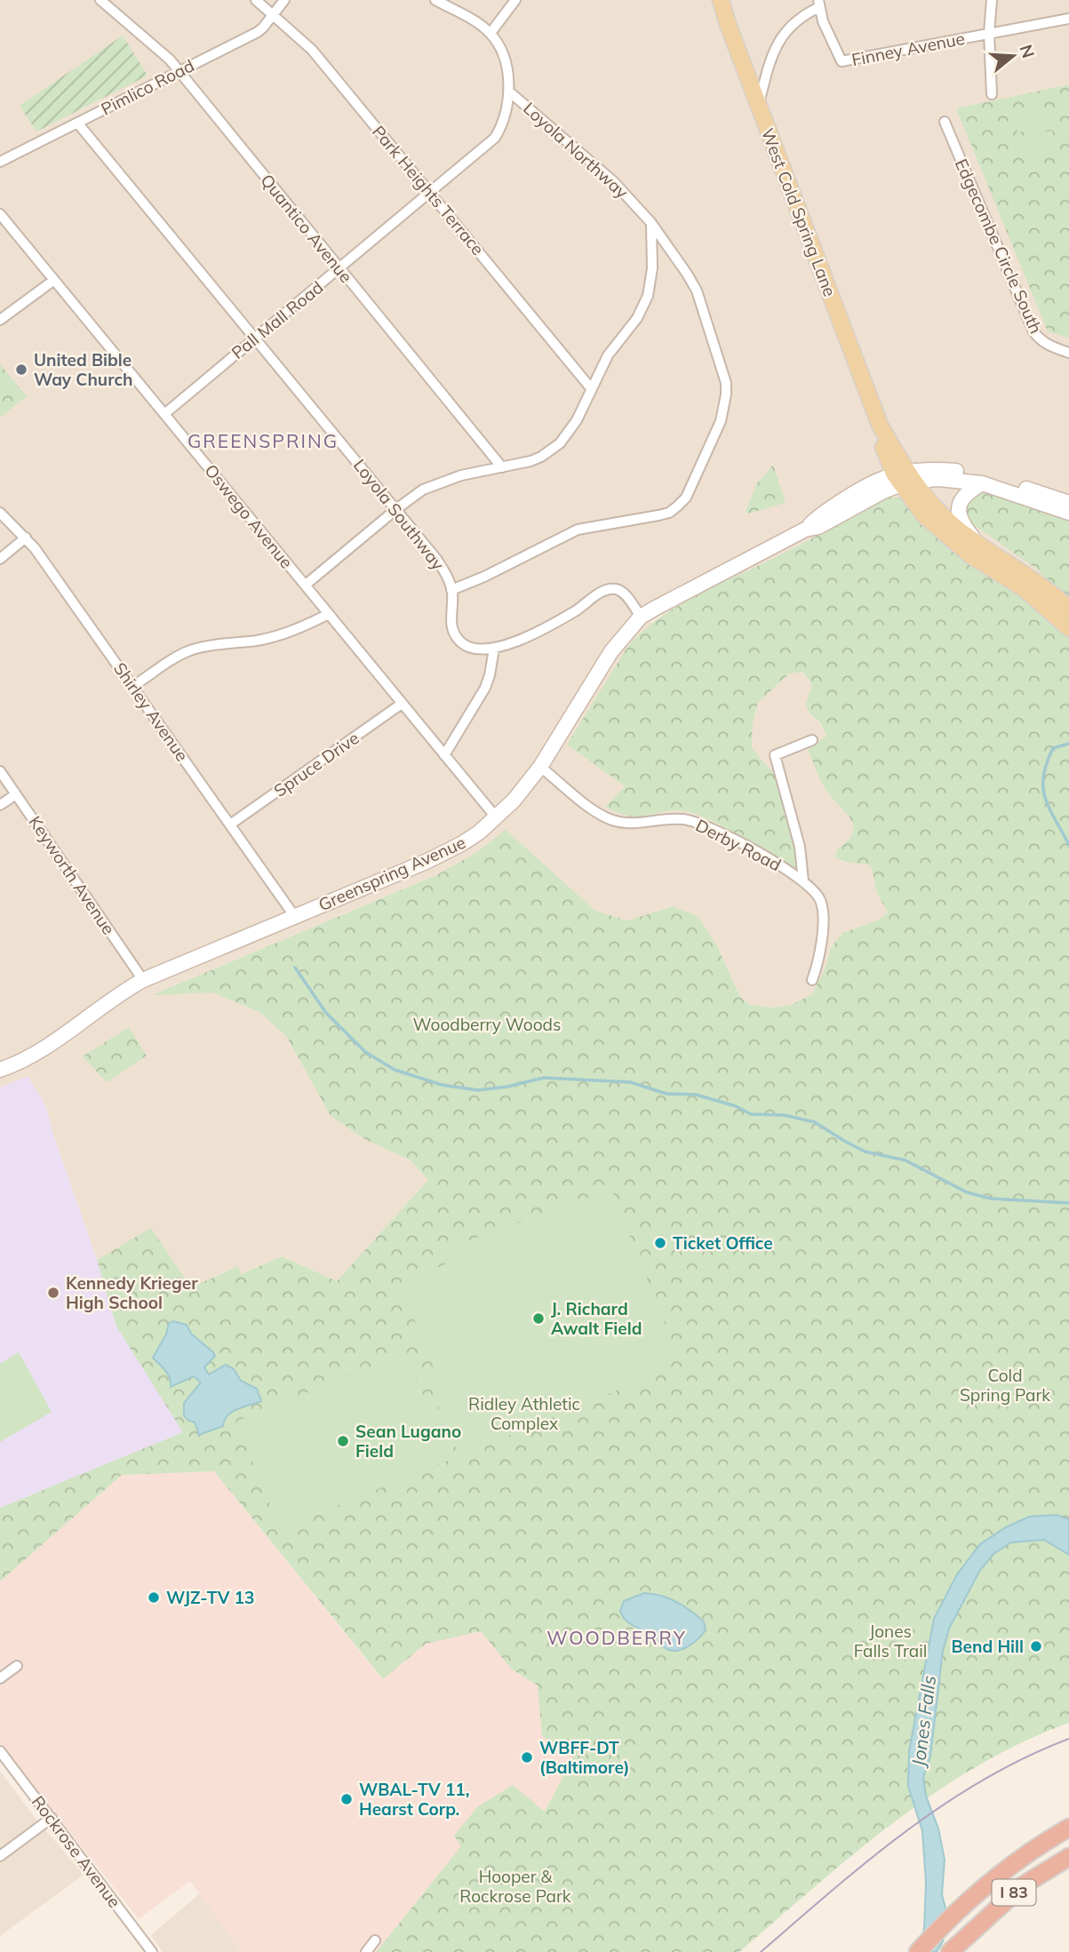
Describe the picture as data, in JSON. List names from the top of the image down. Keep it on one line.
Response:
{"streets":{"highway":["I 83"],"main road":["West Cold Spring Lane","Greenspring Avenue"],"street":["Finney Avenue","Pimlico Road","Loyola Northway","Park Heights Terrace","Quantico Avenue","Edgecombe Circle South","Pall Mall Road","Loyola Southway","Oswego Avenue","Shirley Avenue","Spruce Drive","Derby Road","Keyworth Avenue","Rockrose Avenue"]},"crossings":[["Pimlico Road","Park Heights Terrace"],["Pimlico Road","Quantico Avenue"],["Pimlico Road","Loyola Southway"],["Loyola Northway","Pall Mall Road"],["Loyola Northway","Loyola Southway"],["Park Heights Terrace","Pall Mall Road"],["West Cold Spring Lane","Greenspring Avenue"],["Quantico Avenue","Pall Mall Road"],["Pall Mall Road","Loyola Southway"],["Pall Mall Road","Oswego Avenue"],["Oswego Avenue","Spruce Drive"],["Oswego Avenue","Greenspring Avenue"],["Shirley Avenue","Spruce Drive"],["Shirley Avenue","Greenspring Avenue"],["Derby Road","Greenspring Avenue"],["Greenspring Avenue","Keyworth Avenue"]],"districts":["GREENSPRING","WOODBERRY"],"water":["Jones Falls"],"parks":["Woodberry Woods","Cold Spring Park","Ridley Athletic Complex","Jones Falls Trail","Hooper & Rockrose Park"],"places":["United Bible Way Church","Ticket Office","Kennedy Krieger High School","J. Richard Awalt Field","Sean Lugano Field","WJZ-TV 13","Bend Hill","WBFF-DT (Baltimore)","WBAL-TV 11, Hearst Corp."],"north":"right"}
